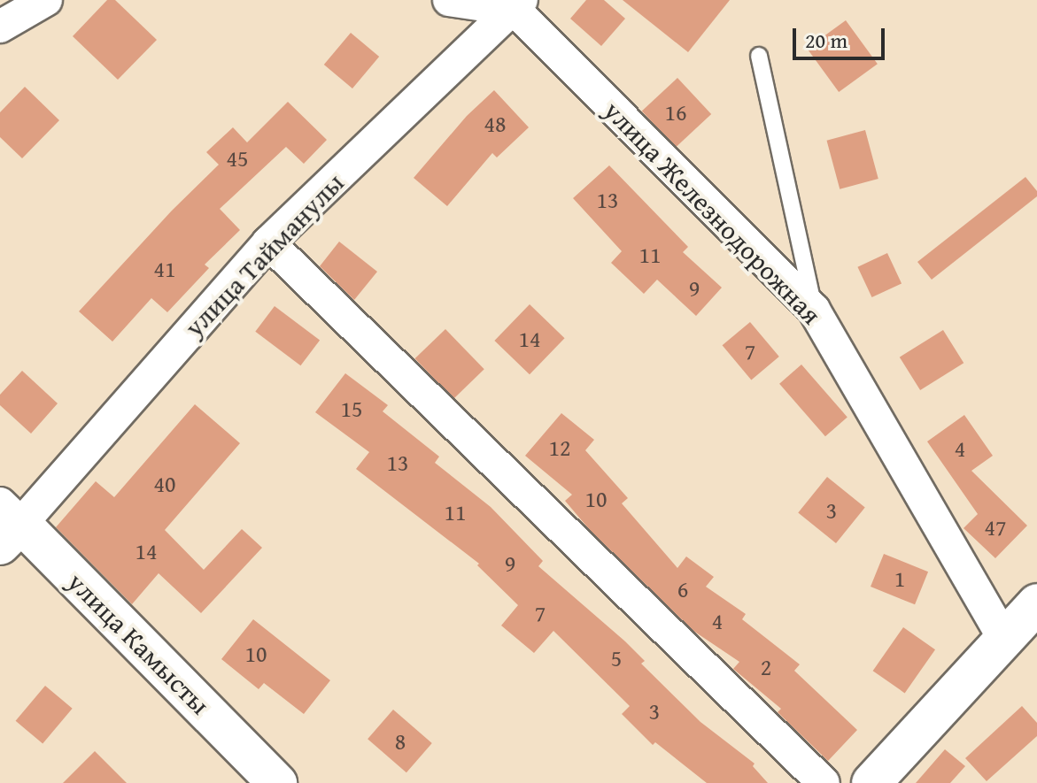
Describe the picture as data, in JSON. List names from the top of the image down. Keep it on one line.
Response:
{"streets":{"street":["улица Железнодорожная","улица Тайманулы","улица Камысты"]},"crossings":[["улица Железнодорожная","улица Тайманулы"],["улица Тайманулы","улица Камысты"]],"house_numbers":["16","48","45","13","11","41","9","14","7","15","12","4","13","40","10","3","11","47","14","9","1","6","7","4","10","5","2","3","8"],"scale_bar":"20 m"}
